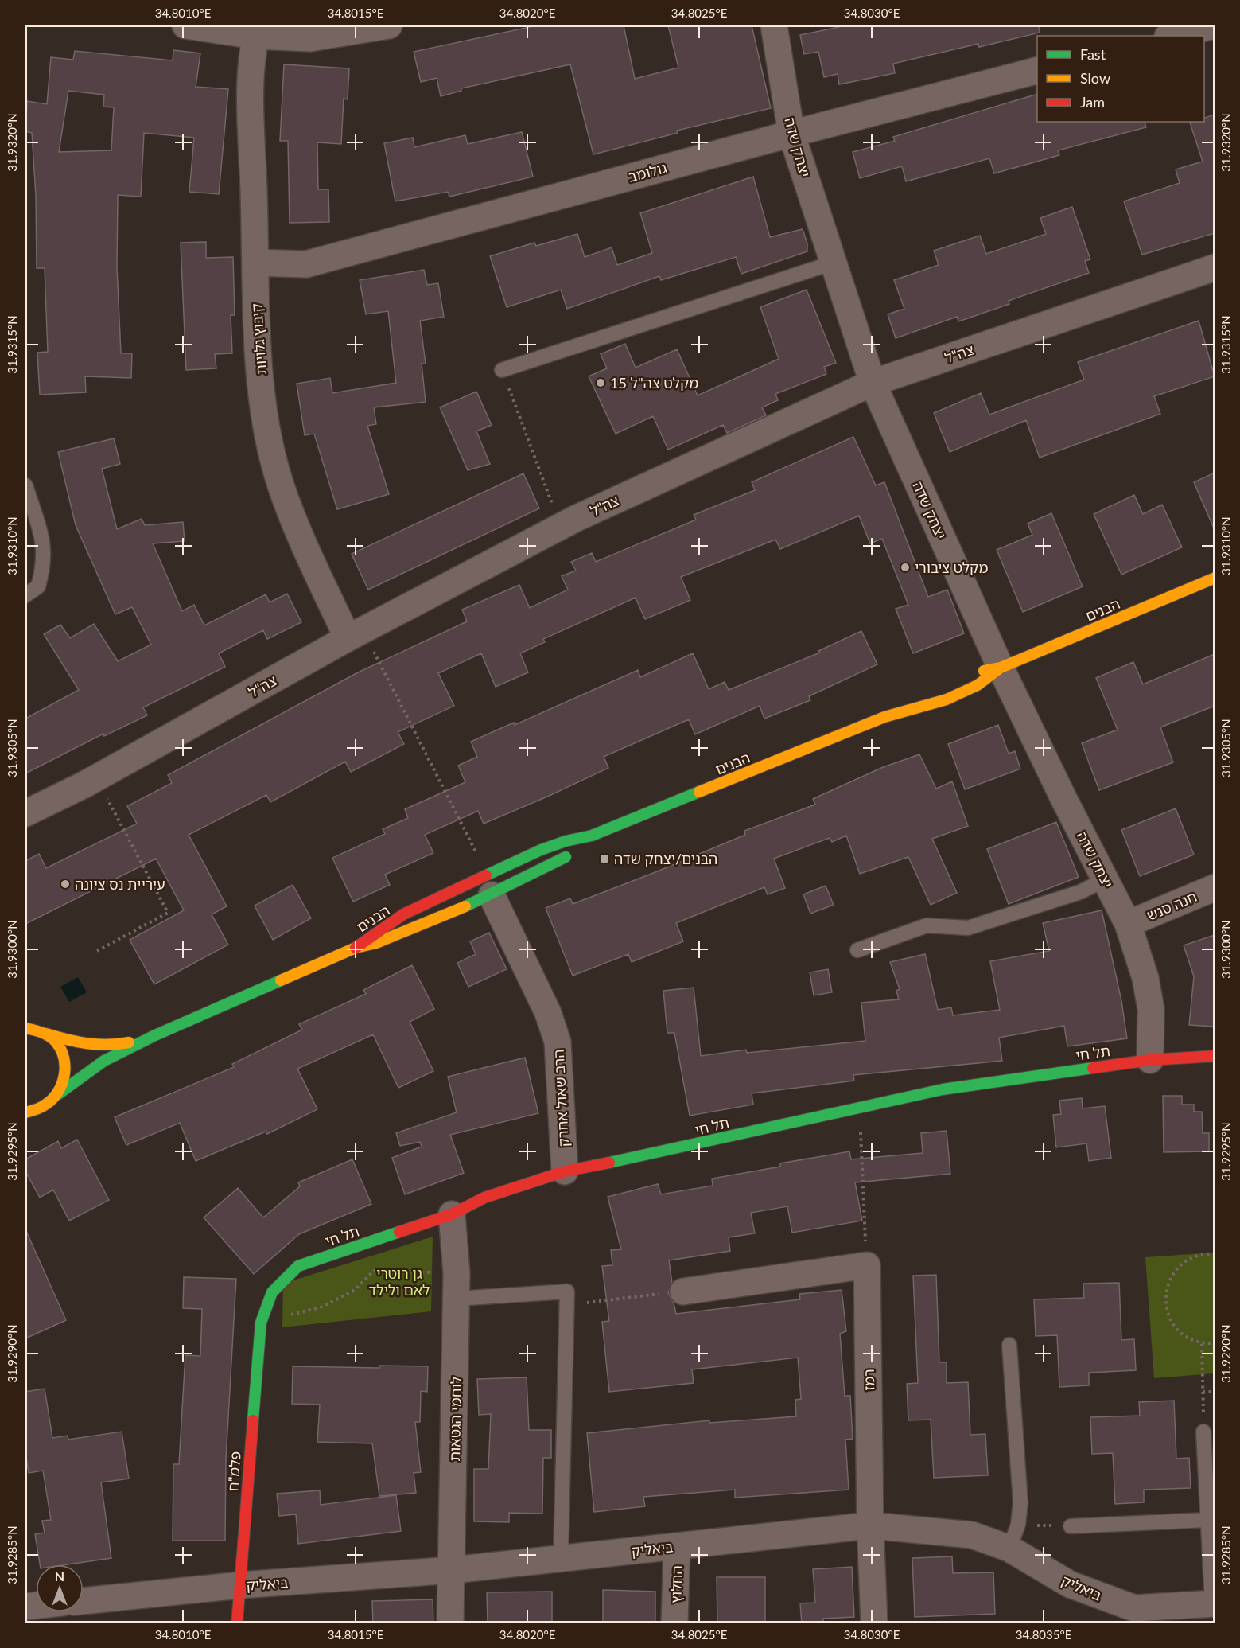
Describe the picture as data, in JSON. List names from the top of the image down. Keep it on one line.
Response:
{"streets":{"street":["יצחק שדה","גולומב","קיבוץ גלויות","צה\"ל","הבנים","חנה סנש","תל חי","הרב שאול אחרק","רמז","לוחמי הגטאות","פלמ\"ח","ביאליק","החלוץ"]},"crossings":[["יצחק שדה","גולומב"],["יצחק שדה","צה\"ל"],["יצחק שדה","הבנים"],["יצחק שדה","חנה סנש"],["יצחק שדה","תל חי"],["גולומב","קיבוץ גלויות"],["קיבוץ גלויות","צה\"ל"],["הבנים","הרב שאול אחרק"],["תל חי","הרב שאול אחרק"],["תל חי","לוחמי הגטאות"],["תל חי","פלמ\"ח"],["רמז","ביאליק"],["לוחמי הגטאות","ביאליק"],["פלמ\"ח","ביאליק"],["ביאליק","החלוץ"]],"parks":["גן רוטרי לאם ולילד"],"places":{"other":["מקלט צה\"ל 15","מקלט ציבורי","עיריית נס ציונה"],"transit":["הבנים/יצחק שדה"]},"legend":["Fast","Slow","Jam"],"north":"top","coordinates":["34.8010°E","34.8015°E","34.8020°E","34.8025°E","34.8030°E","31.9320°N","31.9315°N","31.9310°N","31.9305°N","31.9300°N","31.9295°N","31.9290°N","31.9285°N","34.8035°E"]}
